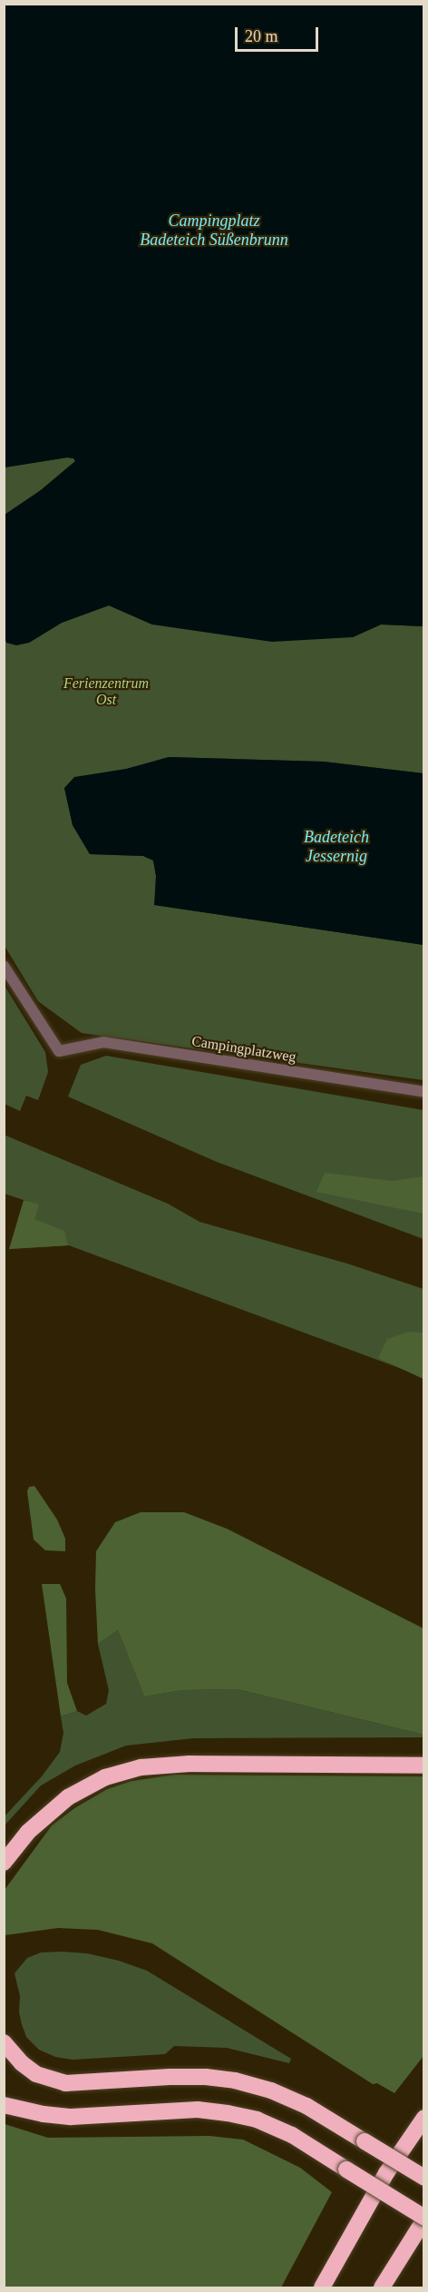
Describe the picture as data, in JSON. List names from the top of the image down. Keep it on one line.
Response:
{"streets":{"street":["Campingplatzweg"]},"water":["Campingplatz Badeteich Süßenbrunn","Badeteich Jessernig"],"parks":["Ferienzentrum Ost"],"scale_bar":"20 m"}
